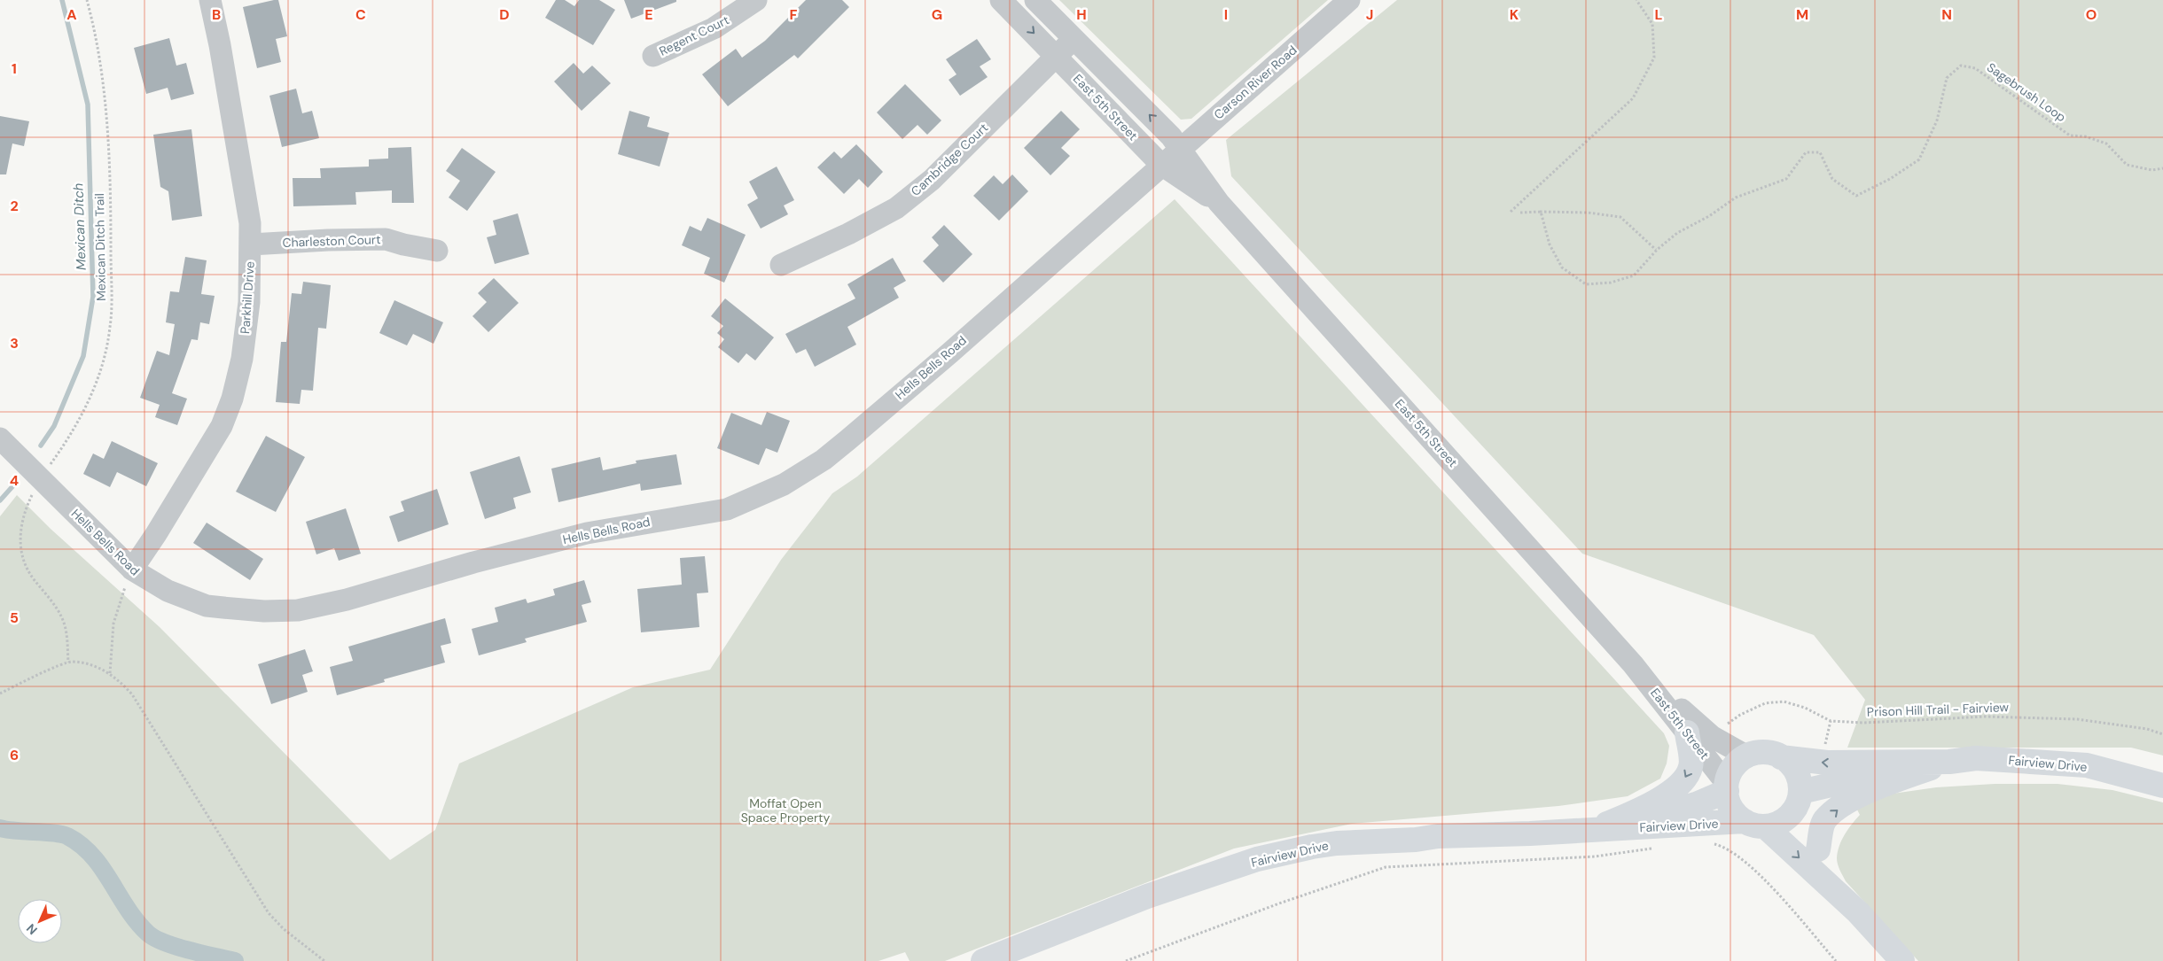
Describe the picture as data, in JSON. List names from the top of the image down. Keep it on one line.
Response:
{"streets":{"main road":["Fairview Drive"],"street":["Regent Court","Carson River Road","East 5th Street","Cambridge Court","Charleston Court","Parkhill Drive","Hells Bells Road"],"path":["Sagebrush Loop","Mexican Ditch Trail","Prison Hill Trail - Fairview"]},"crossings":[["Carson River Road","East 5th Street"],["Carson River Road","Hells Bells Road"],["East 5th Street","Cambridge Court"],["East 5th Street","Hells Bells Road"],["East 5th Street","Fairview Drive"],["Charleston Court","Parkhill Drive"],["Mexican Ditch Trail","Hells Bells Road"],["Parkhill Drive","Hells Bells Road"]],"water":["Mexican Ditch"],"parks":["Moffat Open Space Property"],"north":"bottom left","grid":{"columns":["A","B","C","D","E","F","G","H","I","J","K","L","M","N","O"],"rows":["1","2","3","4","5","6"]}}
